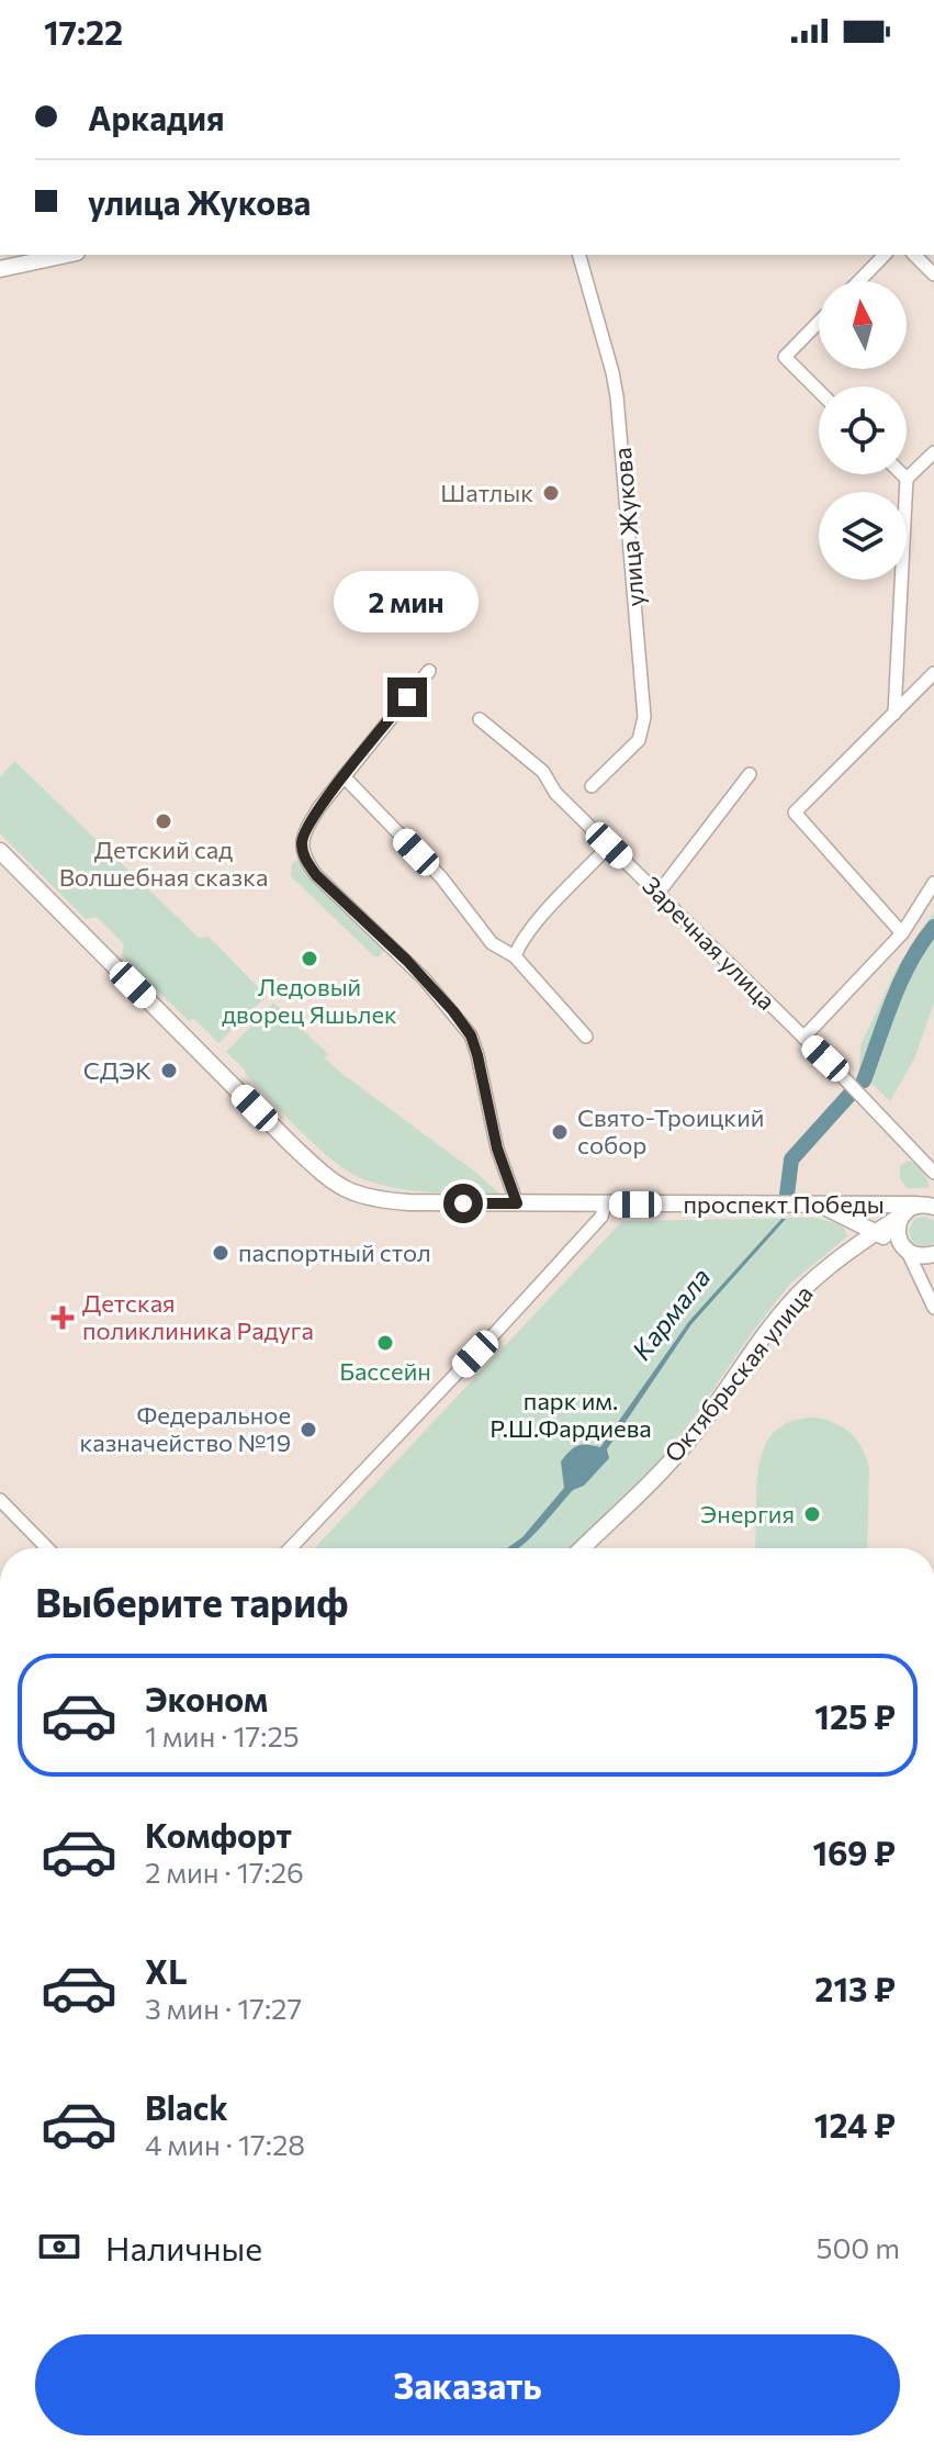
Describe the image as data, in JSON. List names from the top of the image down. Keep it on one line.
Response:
{"streets":{"main road":["проспект Победы","Октябрьская улица"],"street":["улица Жукова","Заречная улица"]},"crossings":[["проспект Победы","Октябрьская улица"]],"water":["Кармала"],"parks":["парк им. Р.Ш.Фардиева"],"places":{"other":["Шатлык","Детский сад Волшебная сказка","Ледовый дворец Яшьлек","СДЭК","Свято-Троицкий собор","паспортный стол","Бассейн","Федеральное казначейство №19","Энергия"],"health":["Детская поликлиника Радуга"]},"north":"top","page":{"status":"17:22","banner":["Аркадия","улица Жукова"],"bubble":"2 мин","heading":"Выберите тариф","list":[{"name":"Эконом","note":"1 мин · 17:25","value":"125 ₽"},{"name":"Комфорт","note":"2 мин · 17:26","value":"169 ₽"},{"name":"XL","note":"3 мин · 17:27","value":"213 ₽"},{"name":"Black","note":"4 мин · 17:28","value":"124 ₽"}],"pay":["Наличные","500 m"],"buttons":"Заказать"}}
